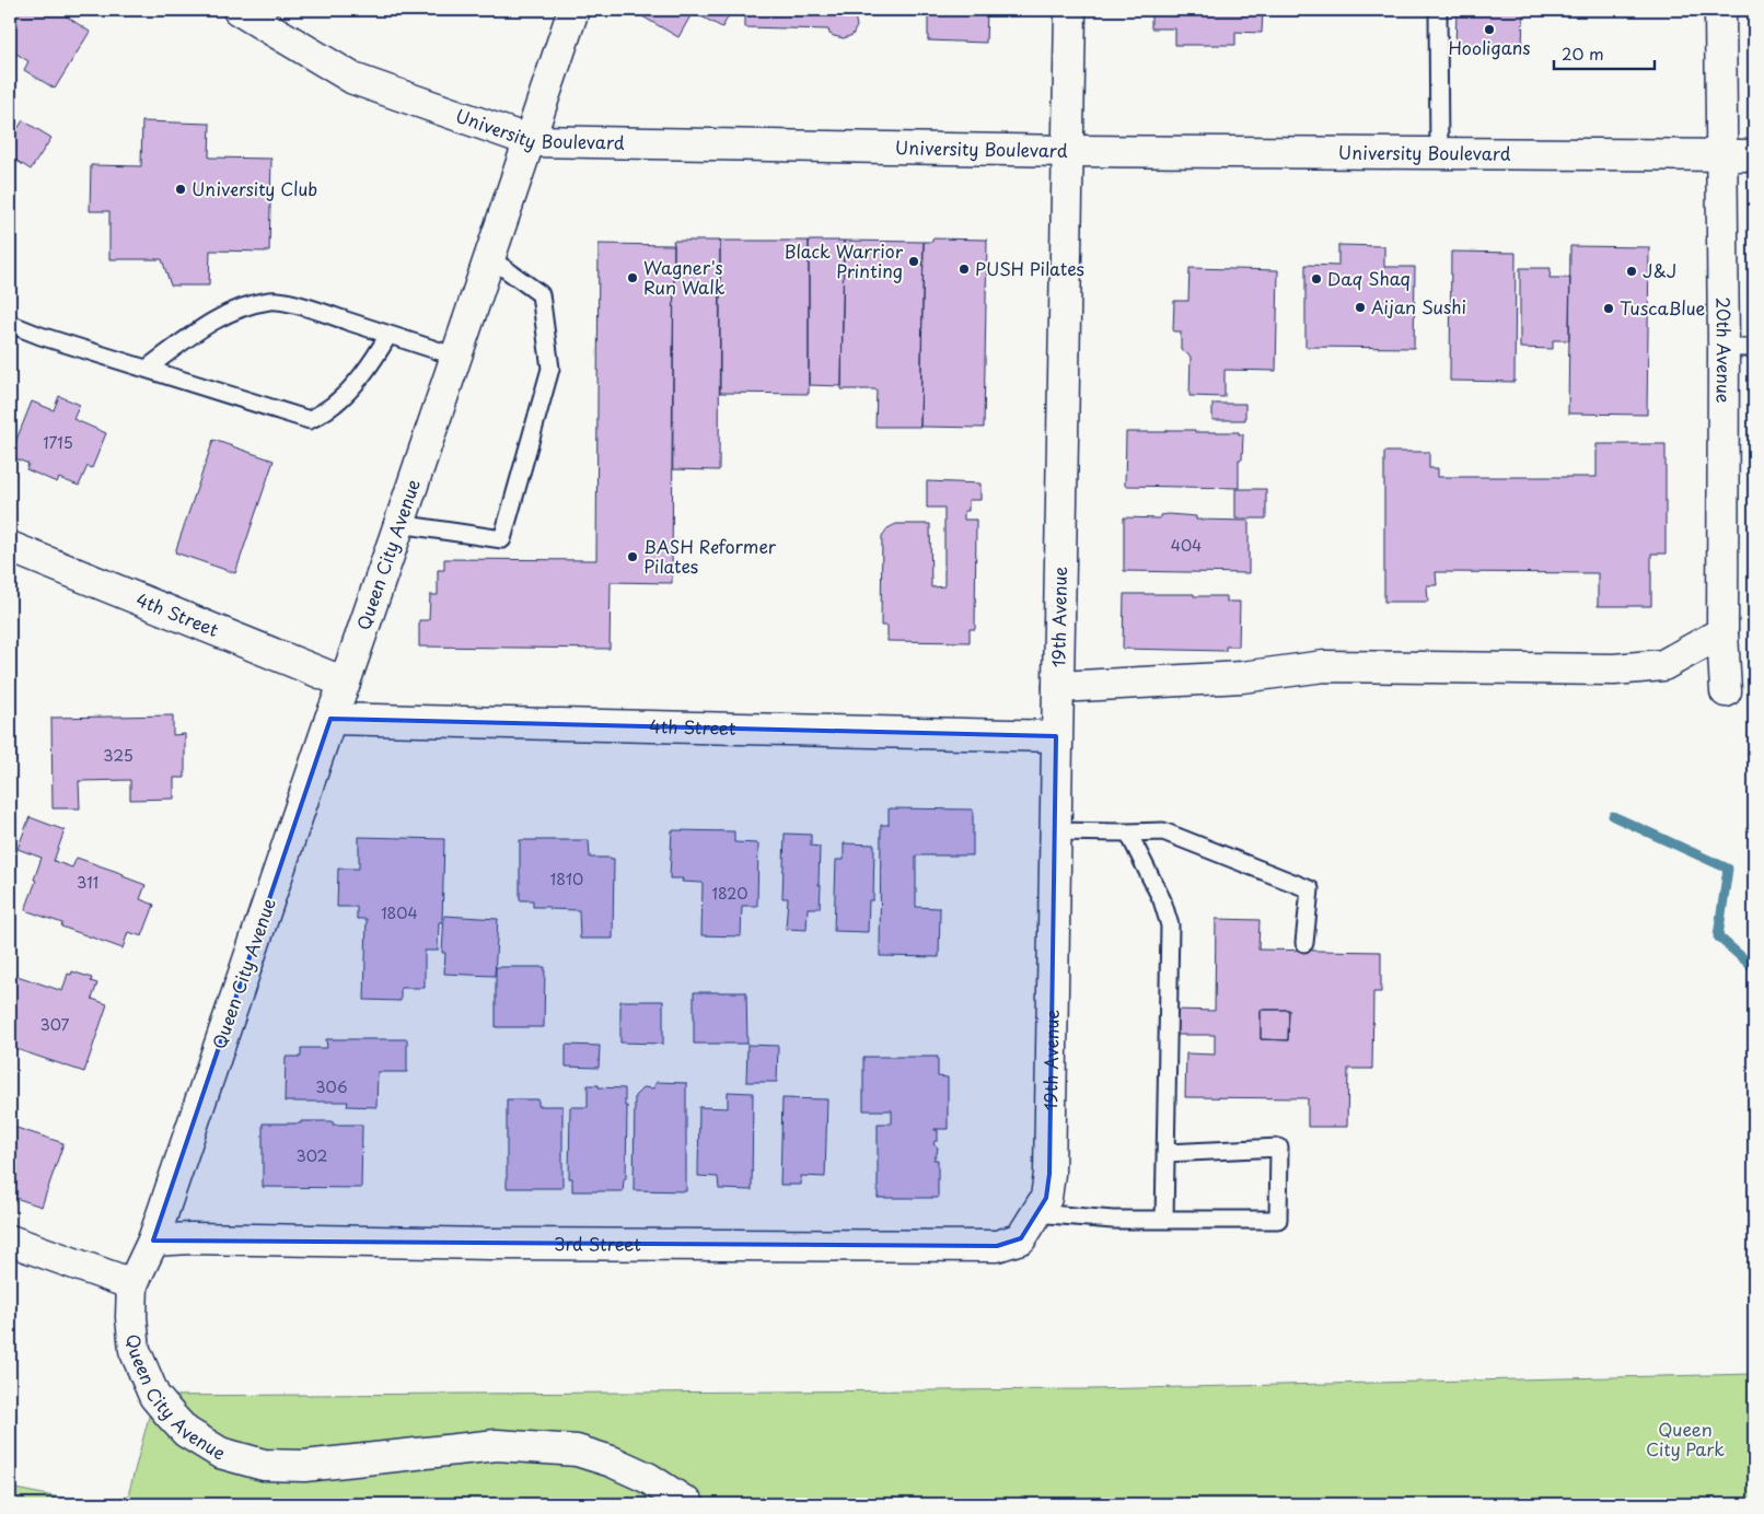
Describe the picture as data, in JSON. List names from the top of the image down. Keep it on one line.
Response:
{"streets":{"street":["University Boulevard","20th Avenue","Queen City Avenue","4th Street","19th Avenue","3rd Street"]},"crossings":[["University Boulevard","20th Avenue"],["University Boulevard","Queen City Avenue"],["University Boulevard","19th Avenue"],["Queen City Avenue","4th Street"],["Queen City Avenue","3rd Street"],["4th Street","19th Avenue"],["19th Avenue","3rd Street"]],"parks":["Queen City Park"],"places":["Hooligans","University Club","Black Warrior Printing","PUSH Pilates","J&J","Wagner's Run Walk","Daq Shaq","Aijan Sushi","TuscaBlue","BASH Reformer Pilates"],"house_numbers":["1715","404","325","1810","311","1820","1804","307","306","302"],"scale_bar":"20 m"}
